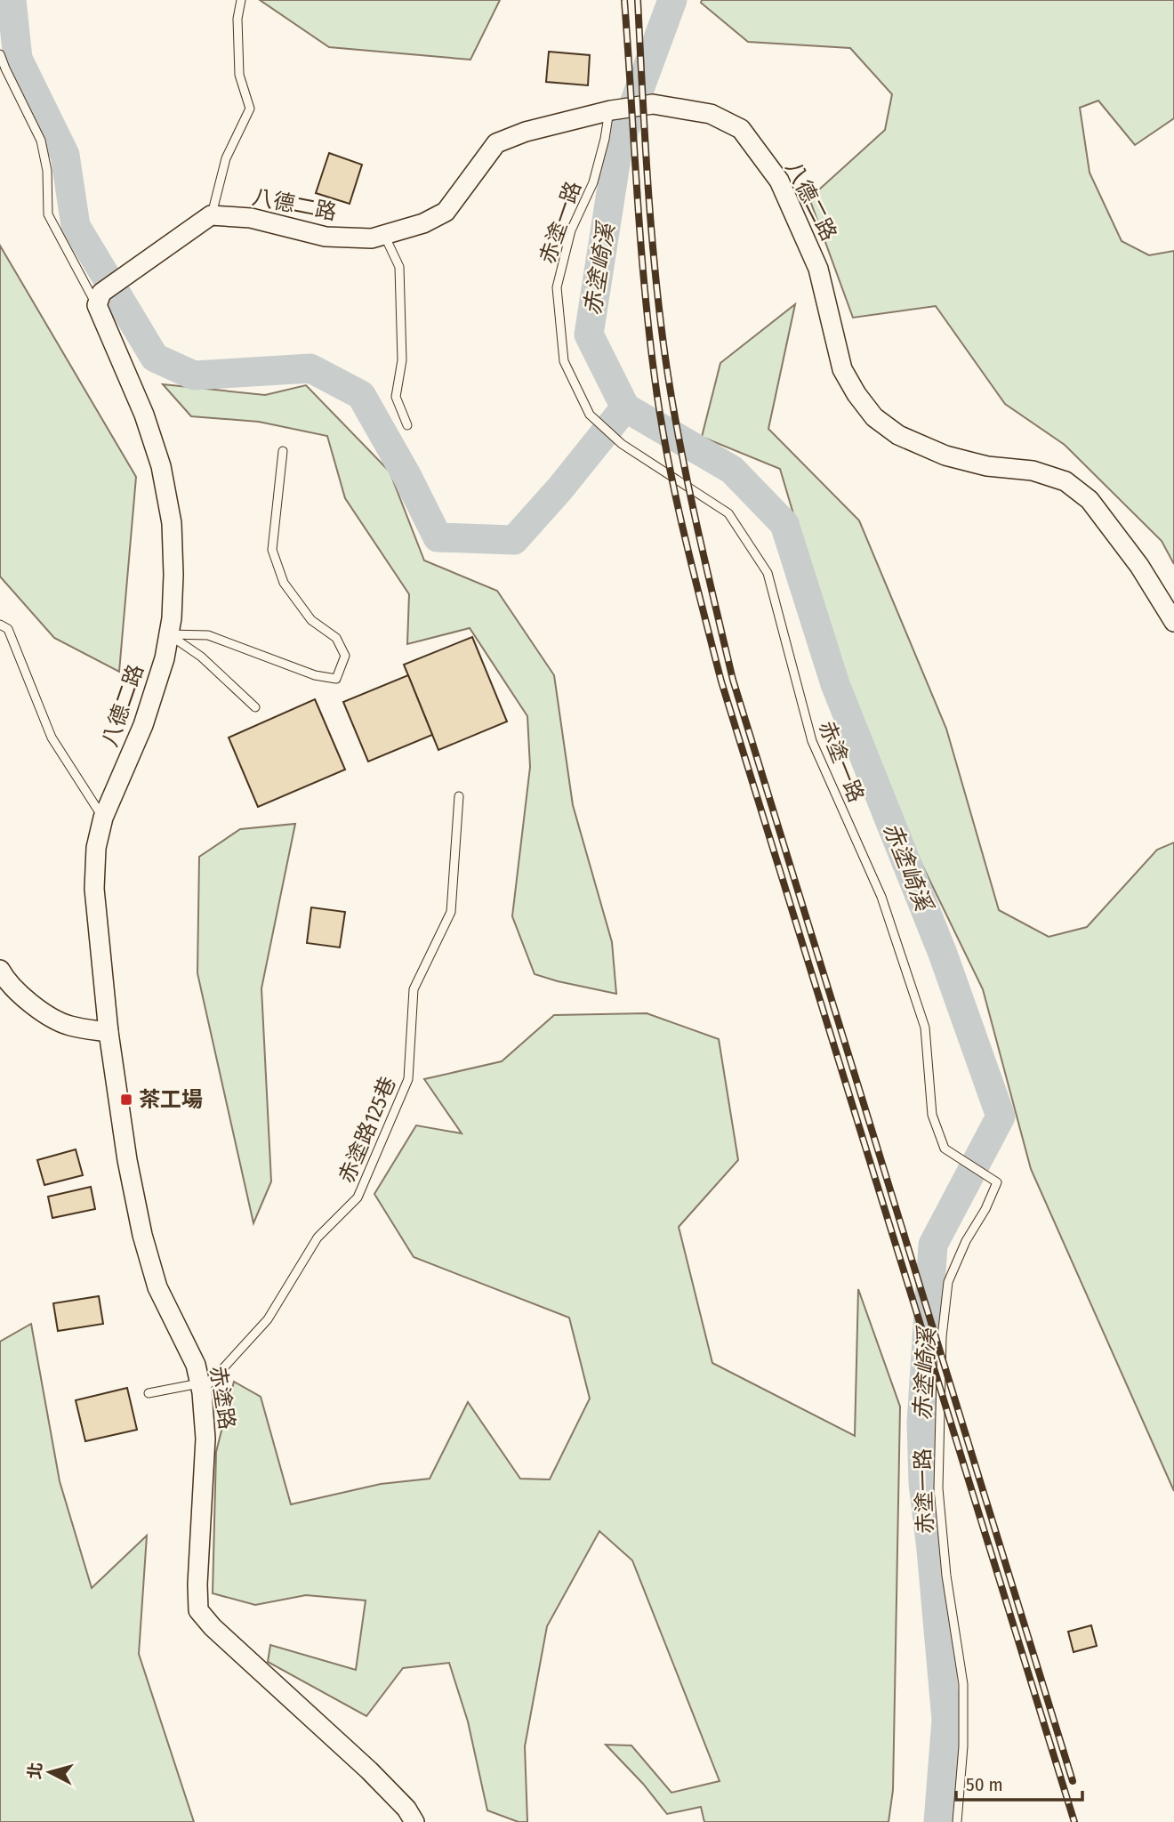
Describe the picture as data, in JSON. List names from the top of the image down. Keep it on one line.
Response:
{"streets":{"street":["八德二路","赤塗路"],"lane":["赤塗一路","赤塗路125巷"]},"crossings":[["八德二路","赤塗一路"],["八德二路","赤塗路"],["赤塗路125巷","赤塗路"]],"water":["赤塗崎溪"],"places":{"transit":["茶工場"]},"scale_bar":"50 m","north":"left"}
